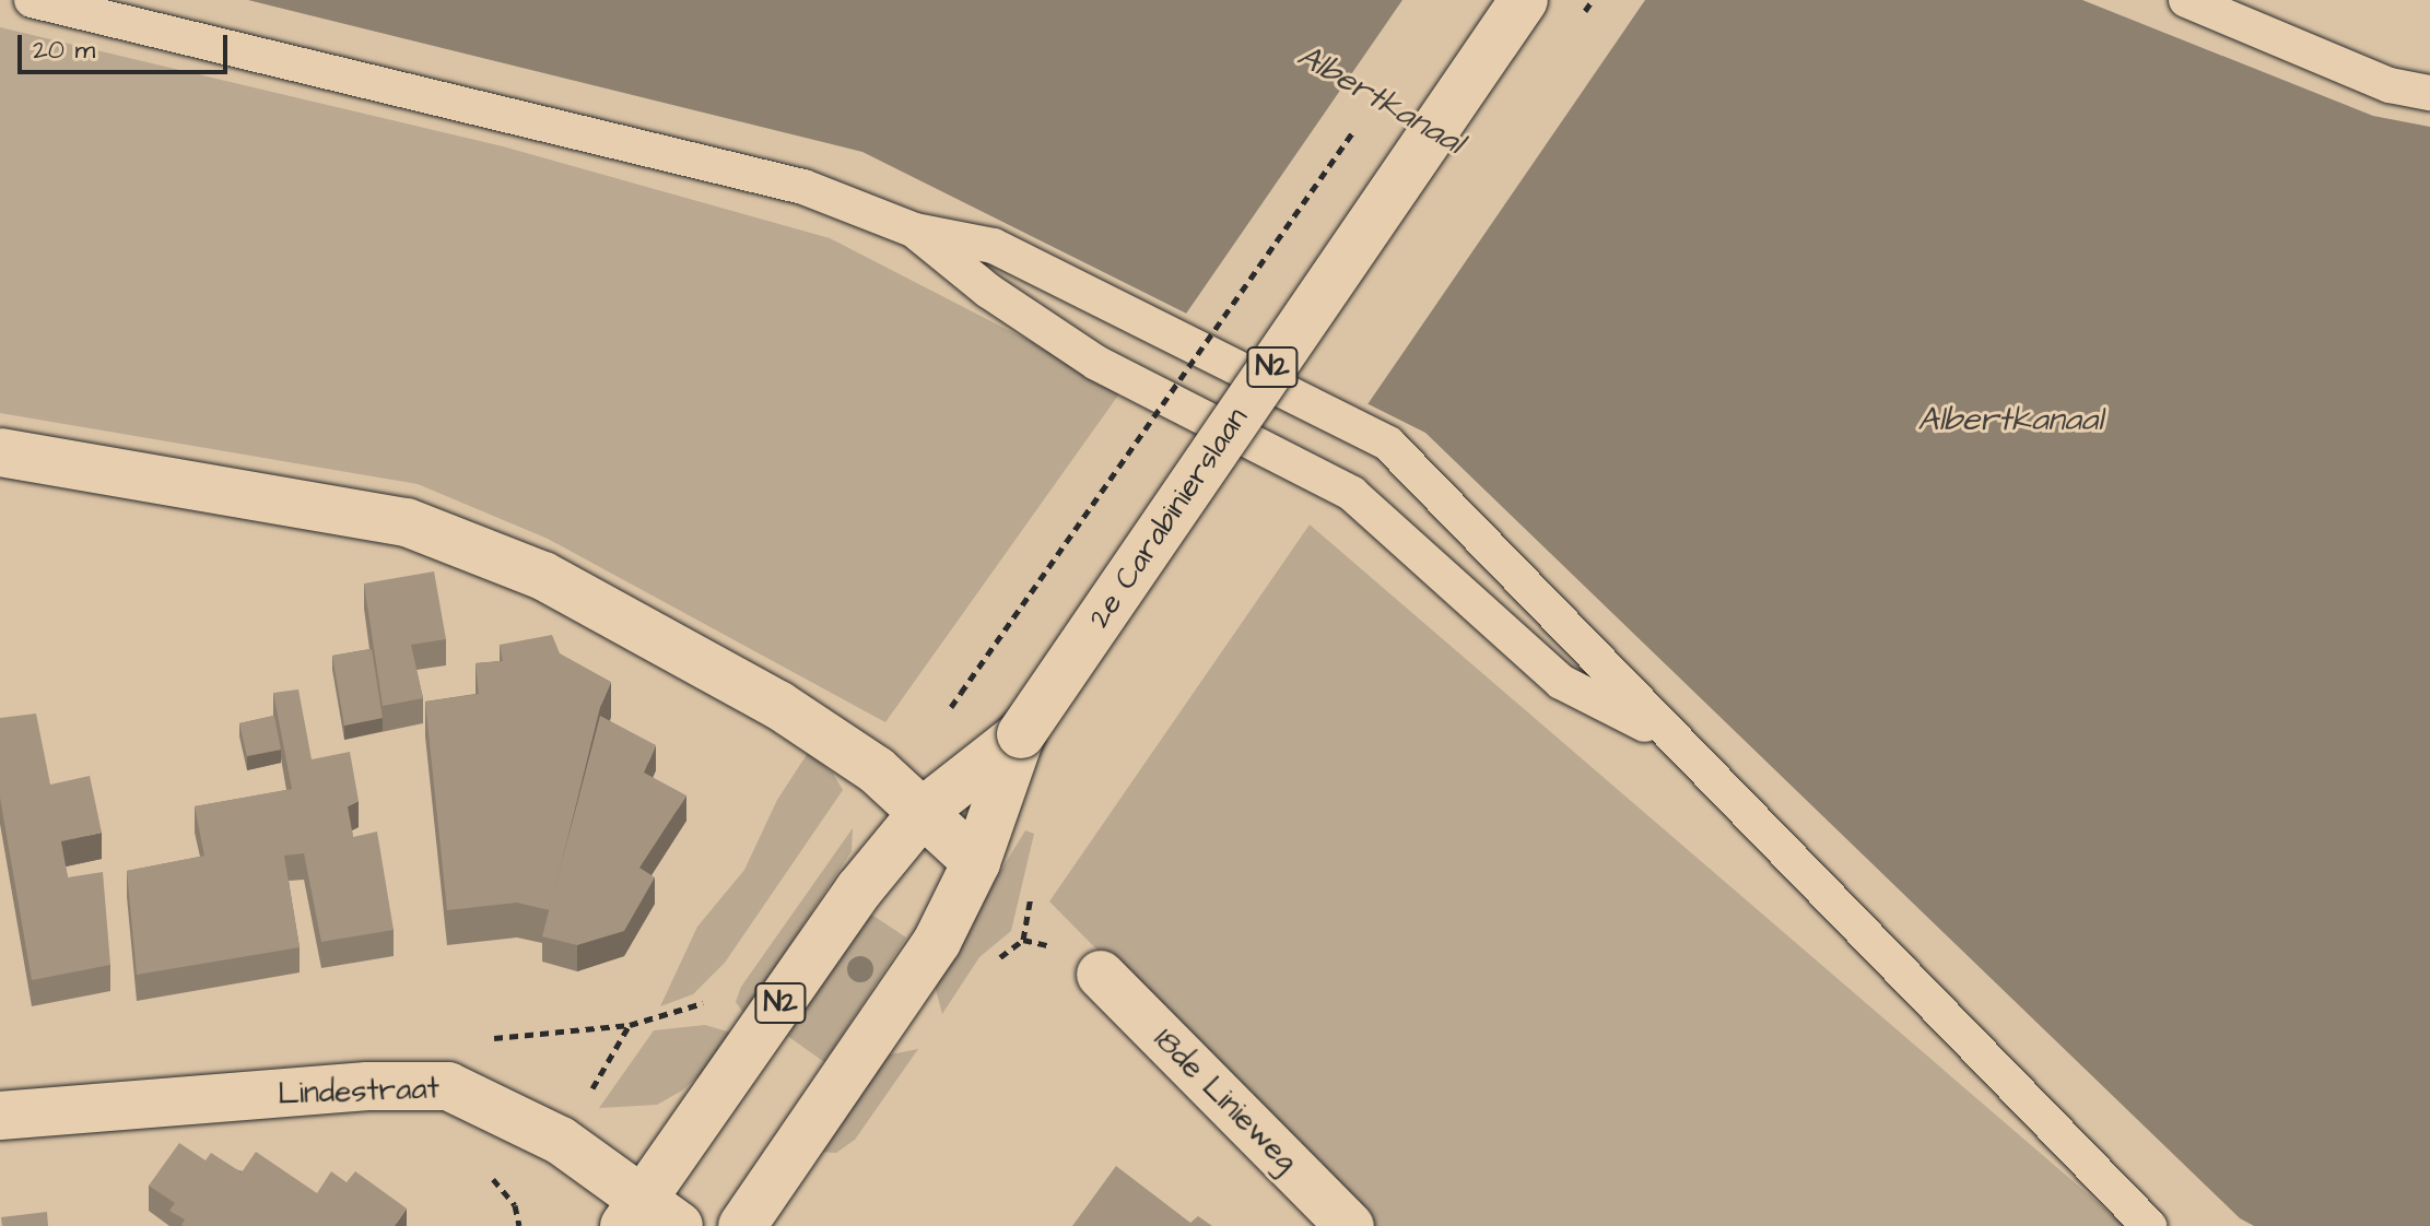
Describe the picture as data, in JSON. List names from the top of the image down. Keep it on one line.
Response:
{"streets":{"street":["N2","2e Carabinierslaan","Lindestraat","18de Linieweg"]},"crossings":[["2e Carabinierslaan","Lindestraat"]],"water":["Albertkanaal"],"scale_bar":"20 m"}
